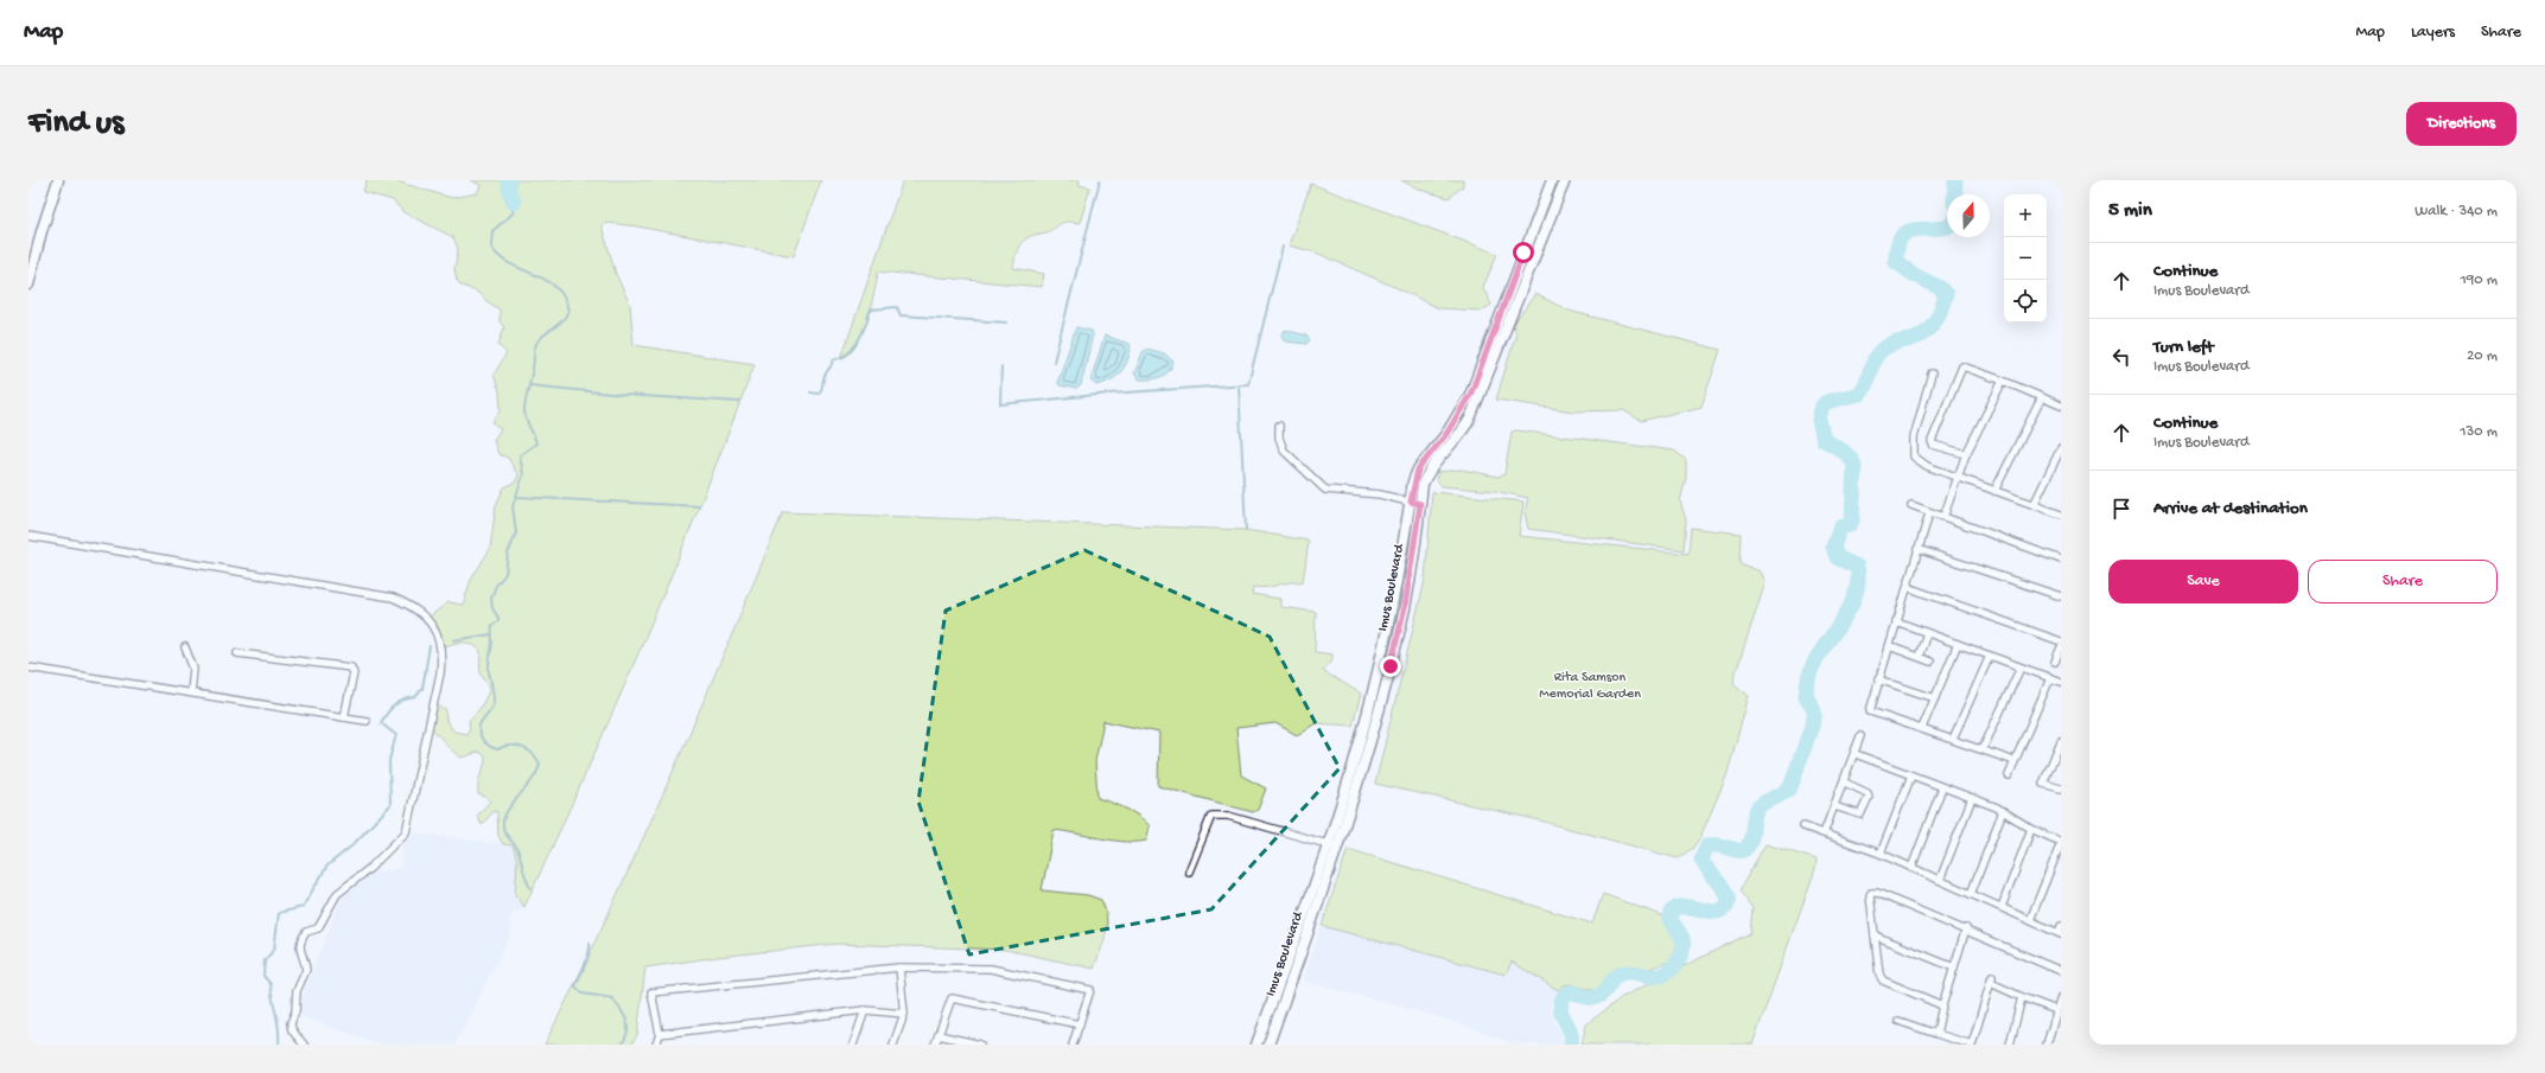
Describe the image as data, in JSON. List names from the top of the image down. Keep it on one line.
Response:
{"streets":{"main road":["Imus Boulevard"]},"parks":["Rita Samson Memorial Garden"],"north":"top","page":{"header":"Map","nav":["Map","Layers","Share"],"buttons":["Directions",["Save","Share"]],"title":"Find us","heading":["5 min","Walk · 340 m"],"map_buttons":["+","−"],"list":[["Continue","Imus Boulevard","190 m"],["Turn left","Imus Boulevard","20 m"],["Continue","Imus Boulevard","130 m"],"Arrive at destination"]}}
